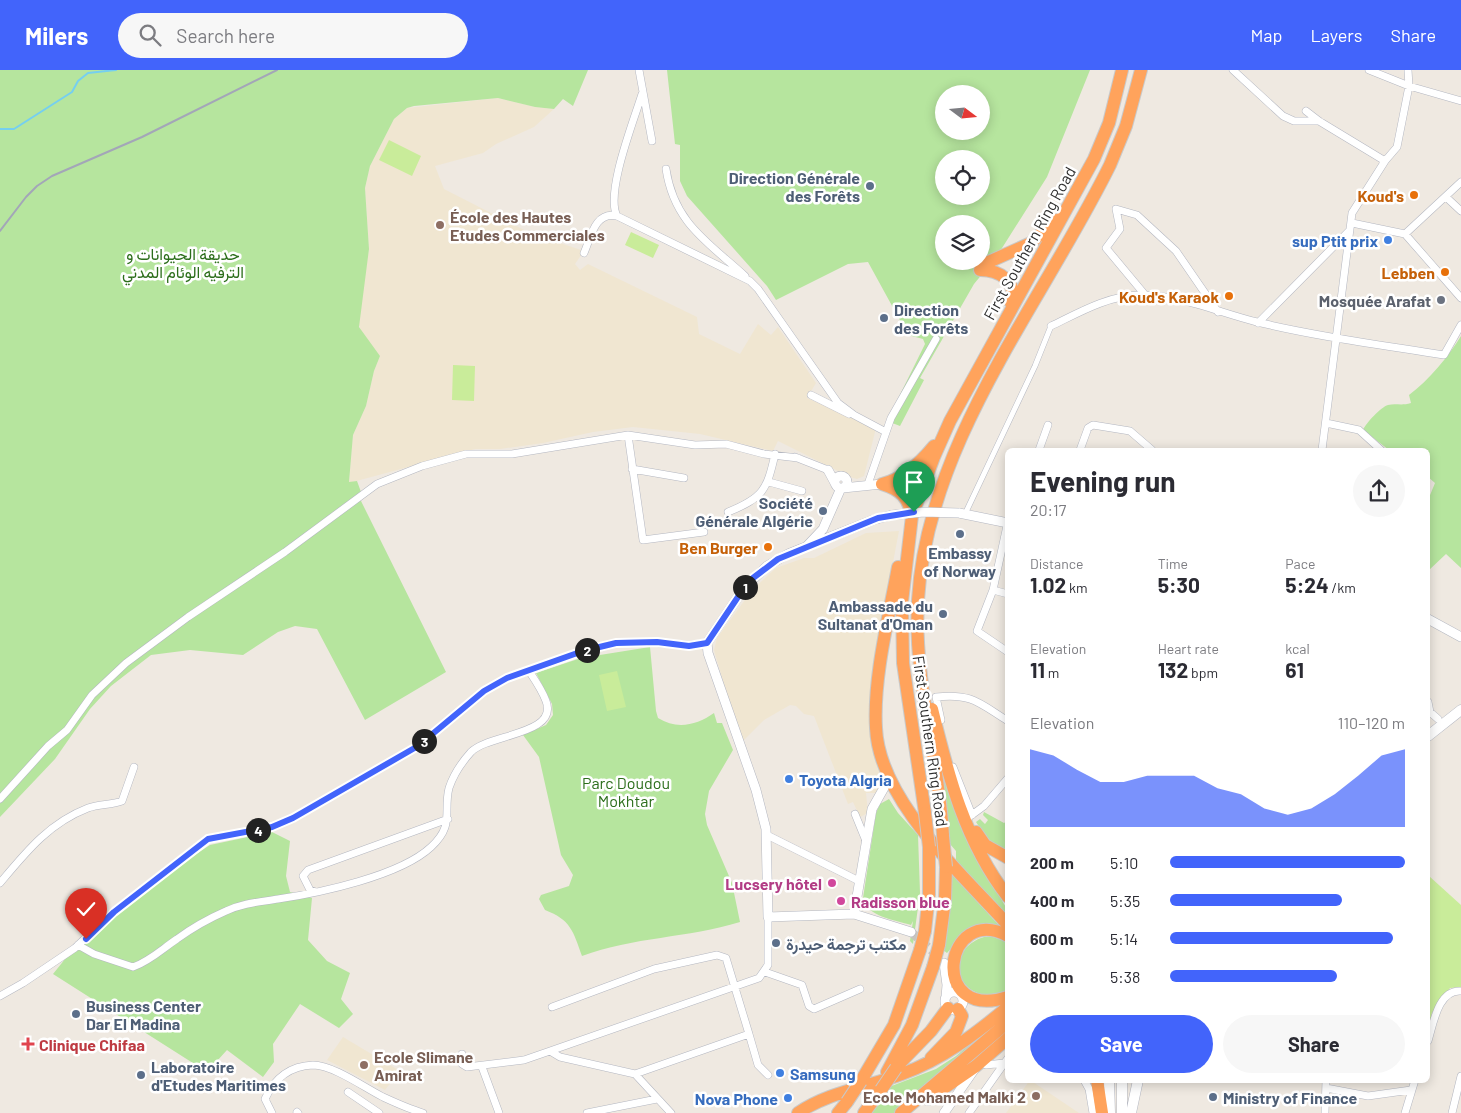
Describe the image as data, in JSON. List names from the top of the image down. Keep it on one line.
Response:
{"streets":{"highway":["First Southern Ring Road"]},"parks":["حديقة الحيوانات و الترفيه الوئام المدني","Parc Doudou Mokhtar"],"places":{"other":["Direction Générale des Forêts","Koud's","École des Hautes Etudes Commerciales","sup Ptit prix","Lebben","Koud's Karaok","Mosquée Arafat","Direction des Forêts","Société Générale Algérie","Embassy of Norway","Ben Burger","Ambassade du Sultanat d'Oman","Toyota Algria","Lucsery hôtel","Radisson blue","مكتب ترجمة حيدرة","Business Center Dar El Madina","Ecole Slimane Amirat","Samsung","Laboratoire d'Etudes Maritimes","Ecole Mohamed Malki 2","Ministry of Finance","Nova Phone"],"health":["Clinique Chifaa"]},"north":"right","page":{"header":"Milers","search":"Search here","nav":["Map","Layers","Share"],"heading":["Evening run","20:17"],"stats":[["Distance","1.02 km"],["Time","5:30"],["Pace","5:24 /km"],["Elevation","11 m"],["Heart rate","132 bpm"],["kcal","61"]],"pins":["1","2","3","4"],"chart":["Elevation","110–120 m"],"list":[{"name":"200 m","note":"5:10"},{"name":"400 m","note":"5:35"},{"name":"600 m","note":"5:14"},{"name":"800 m","note":"5:38"}],"buttons":["Save","Share"]}}
